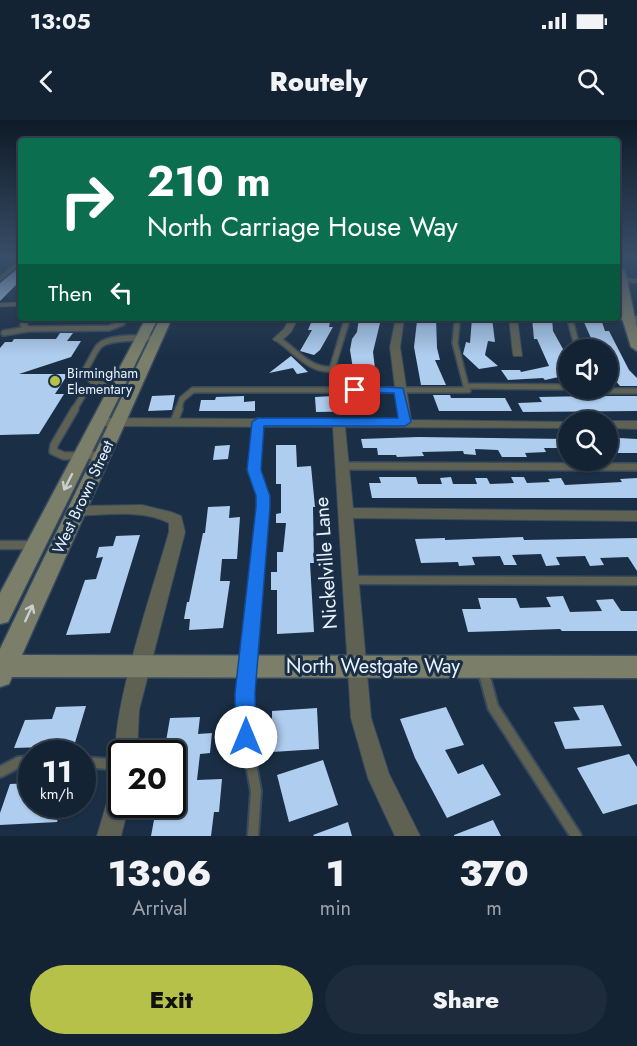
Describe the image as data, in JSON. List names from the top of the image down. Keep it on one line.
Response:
{"streets":{"main road":["West Brown Street","North Westgate Way"],"street":["Nickelville Lane"]},"crossings":[["West Brown Street","North Westgate Way"],["Nickelville Lane","North Westgate Way"]],"places":["Birmingham Elementary"],"page":{"status":"13:05","header":"Routely","turn":["210 m","North Carriage House Way"],"then":"Then","speed":"11 km/h","limit":"20","eta":["13:06","Arrival","1","min","370","m"],"buttons":["Exit","Share"]}}
